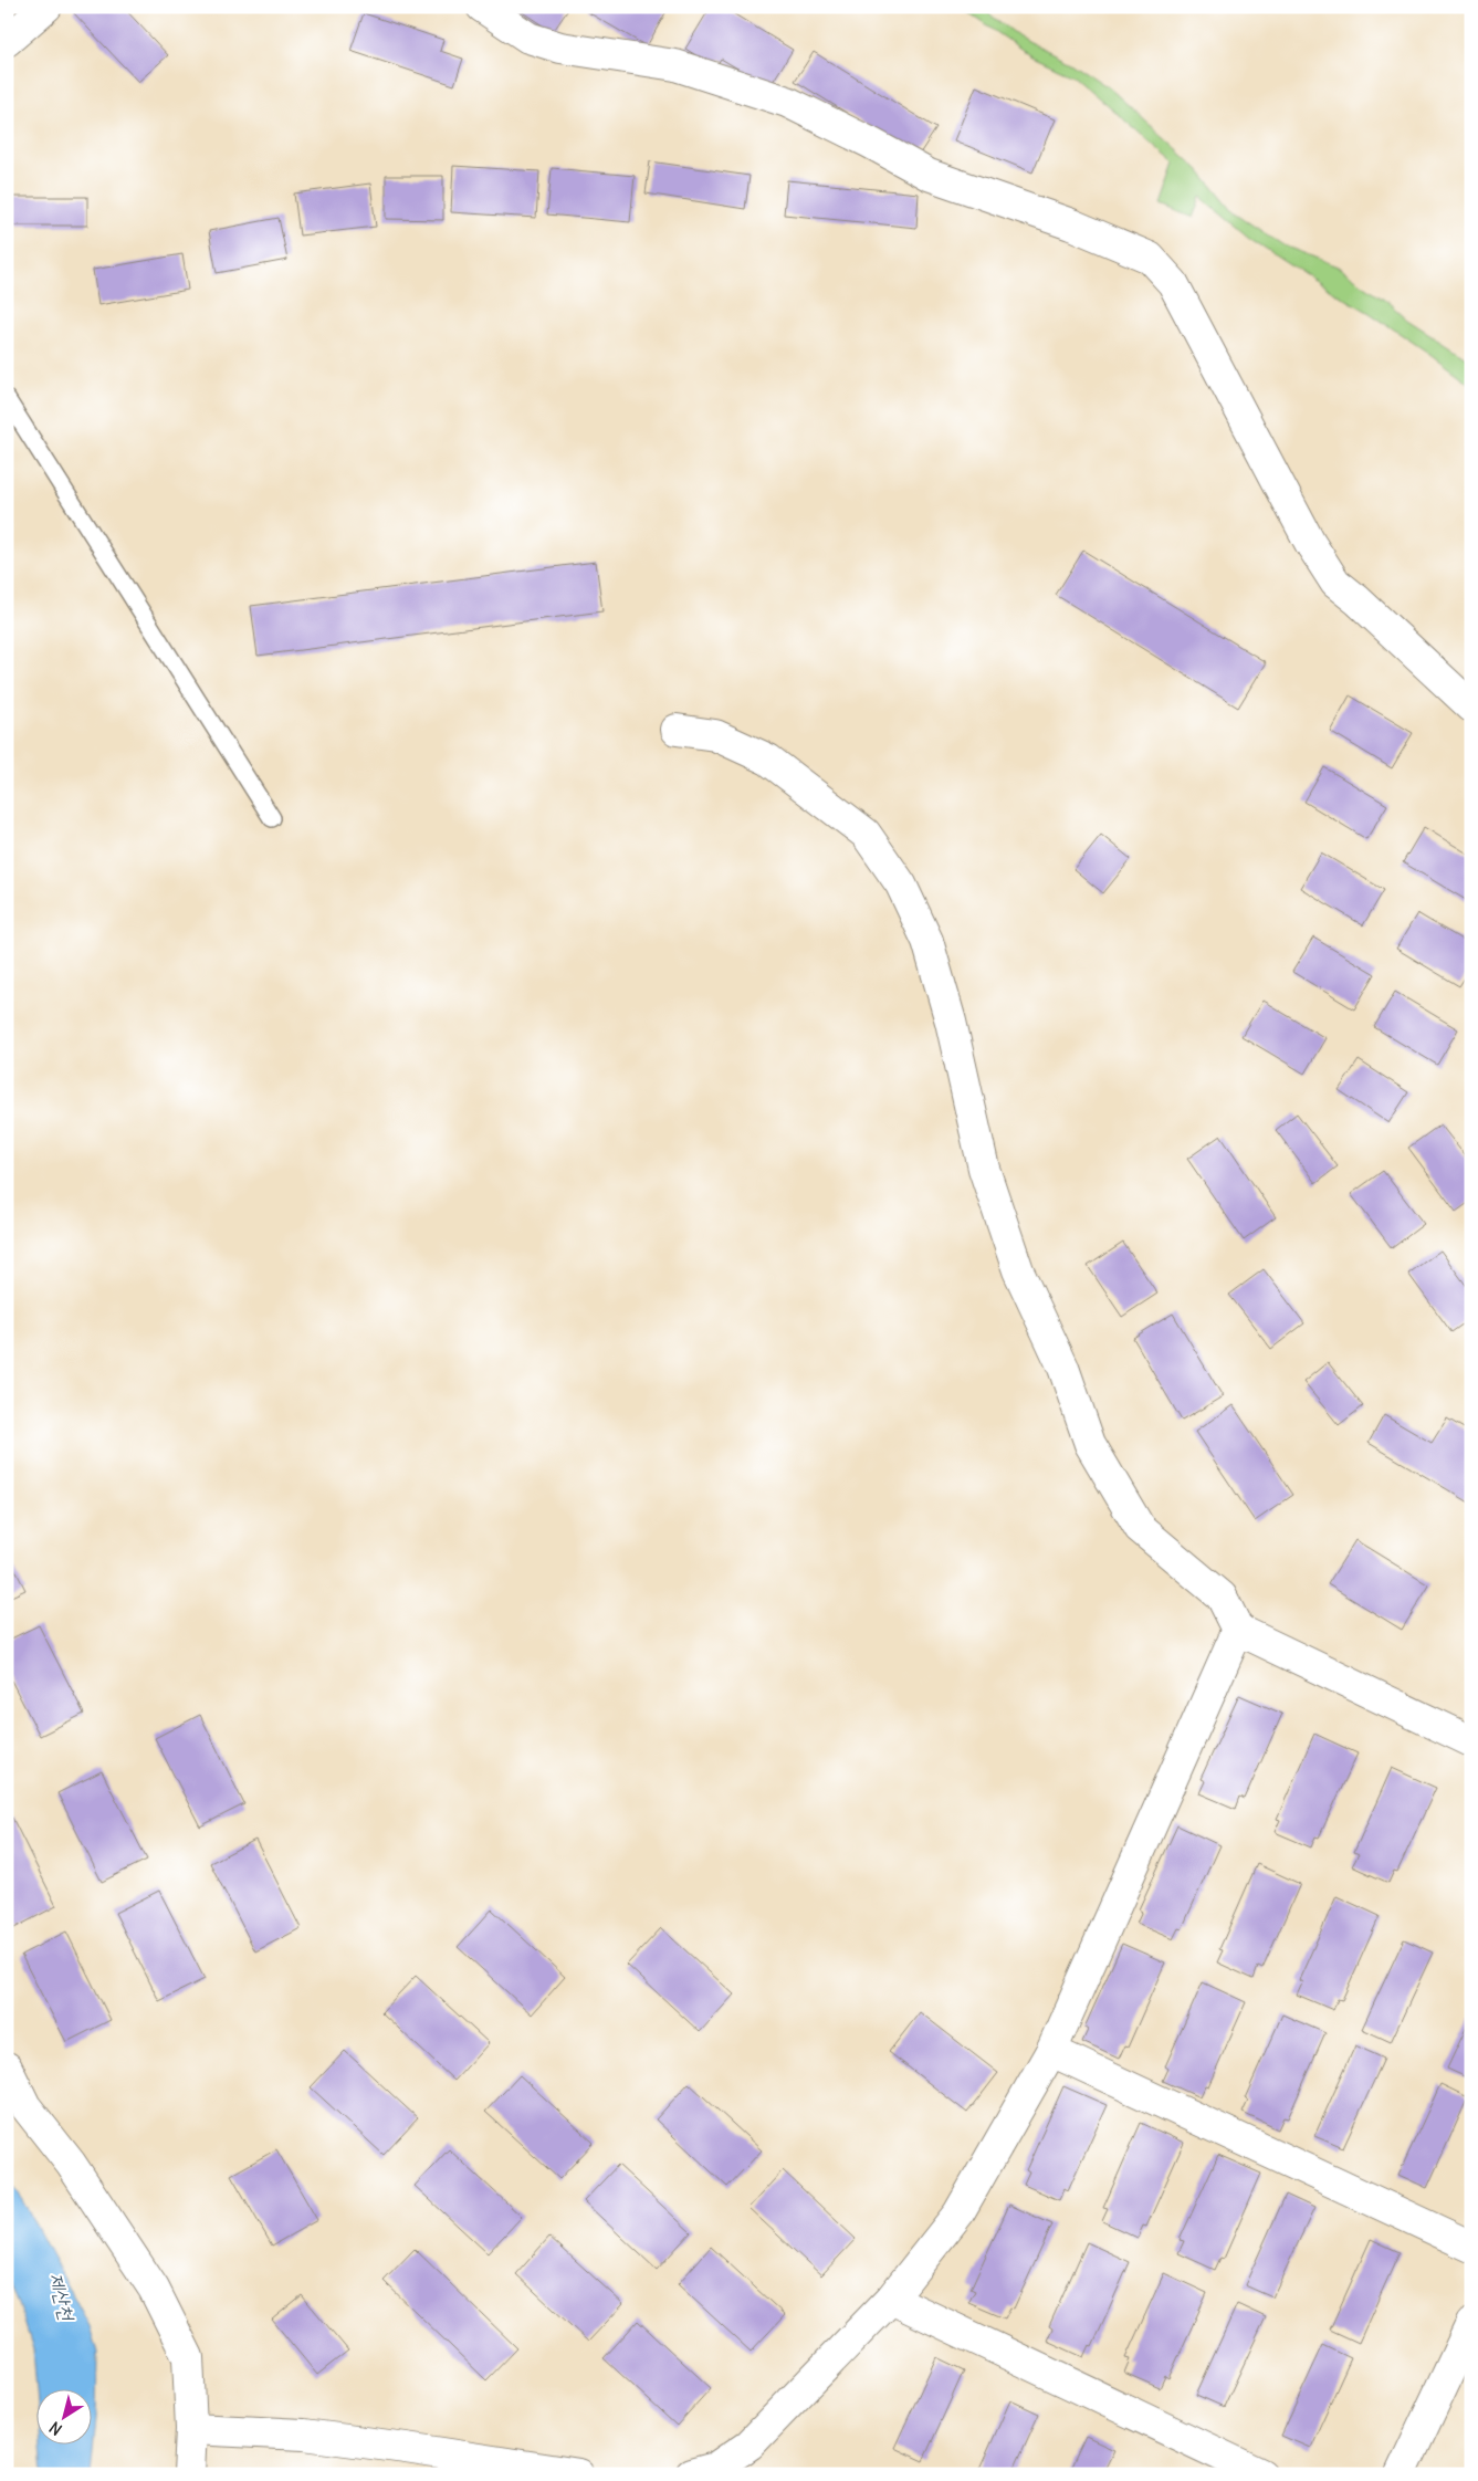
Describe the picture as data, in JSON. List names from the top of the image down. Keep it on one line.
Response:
{"water":["제산천"],"north":"bottom left"}
